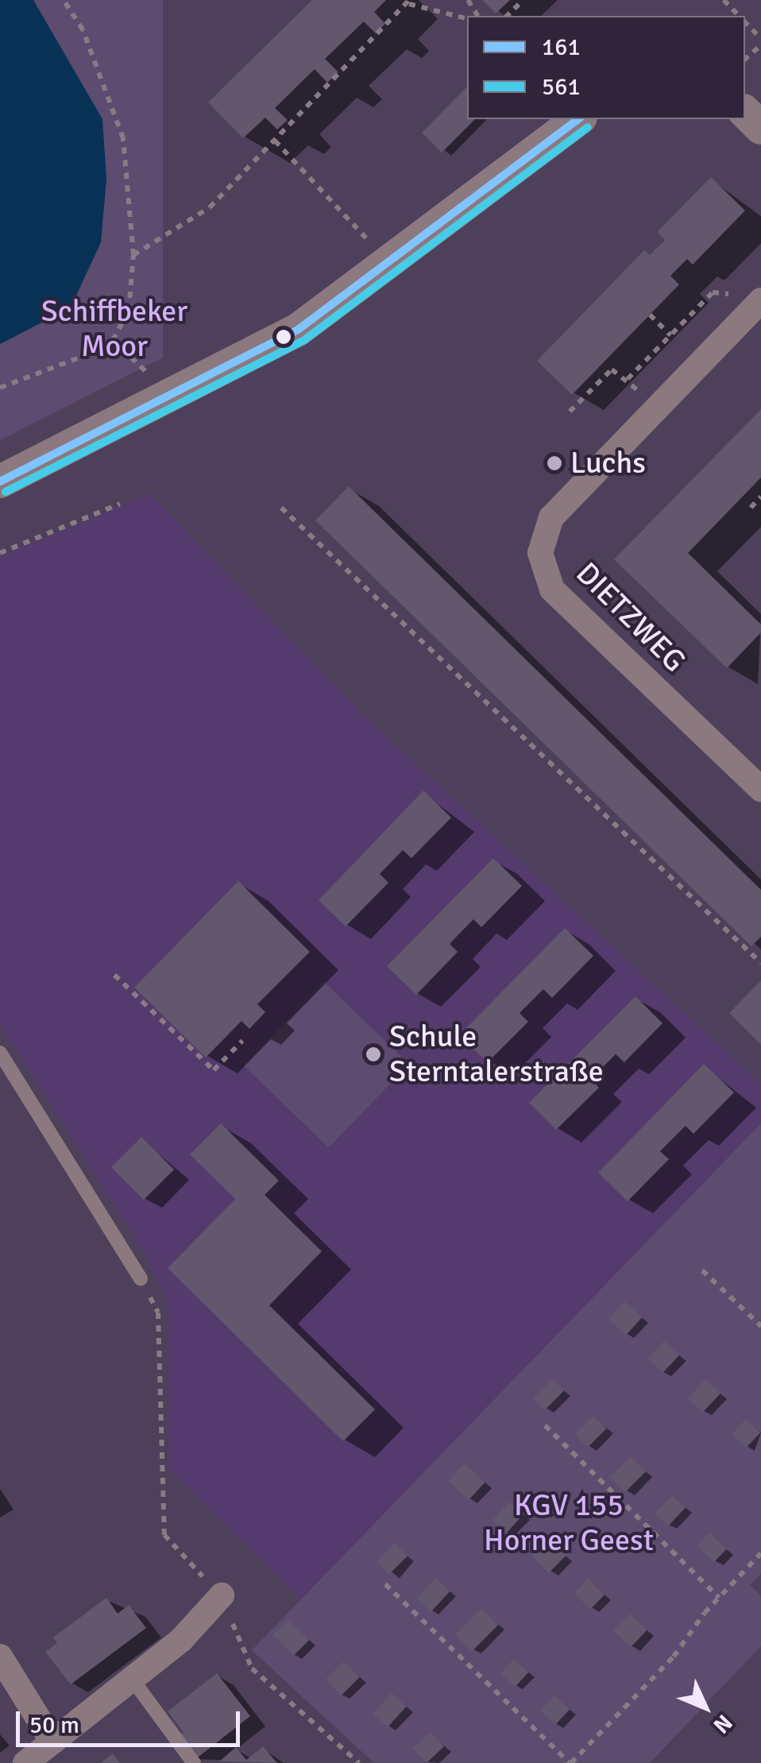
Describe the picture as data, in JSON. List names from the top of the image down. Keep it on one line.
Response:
{"streets":{"street":["DIETZWEG"]},"parks":["Schiffbeker Moor","KGV 155 Horner Geest"],"places":["Luchs","Schule Sterntalerstraße"],"lines":["transit line 161","transit line 561"],"legend":["161","561"],"scale_bar":"50 m","north":"bottom right"}
